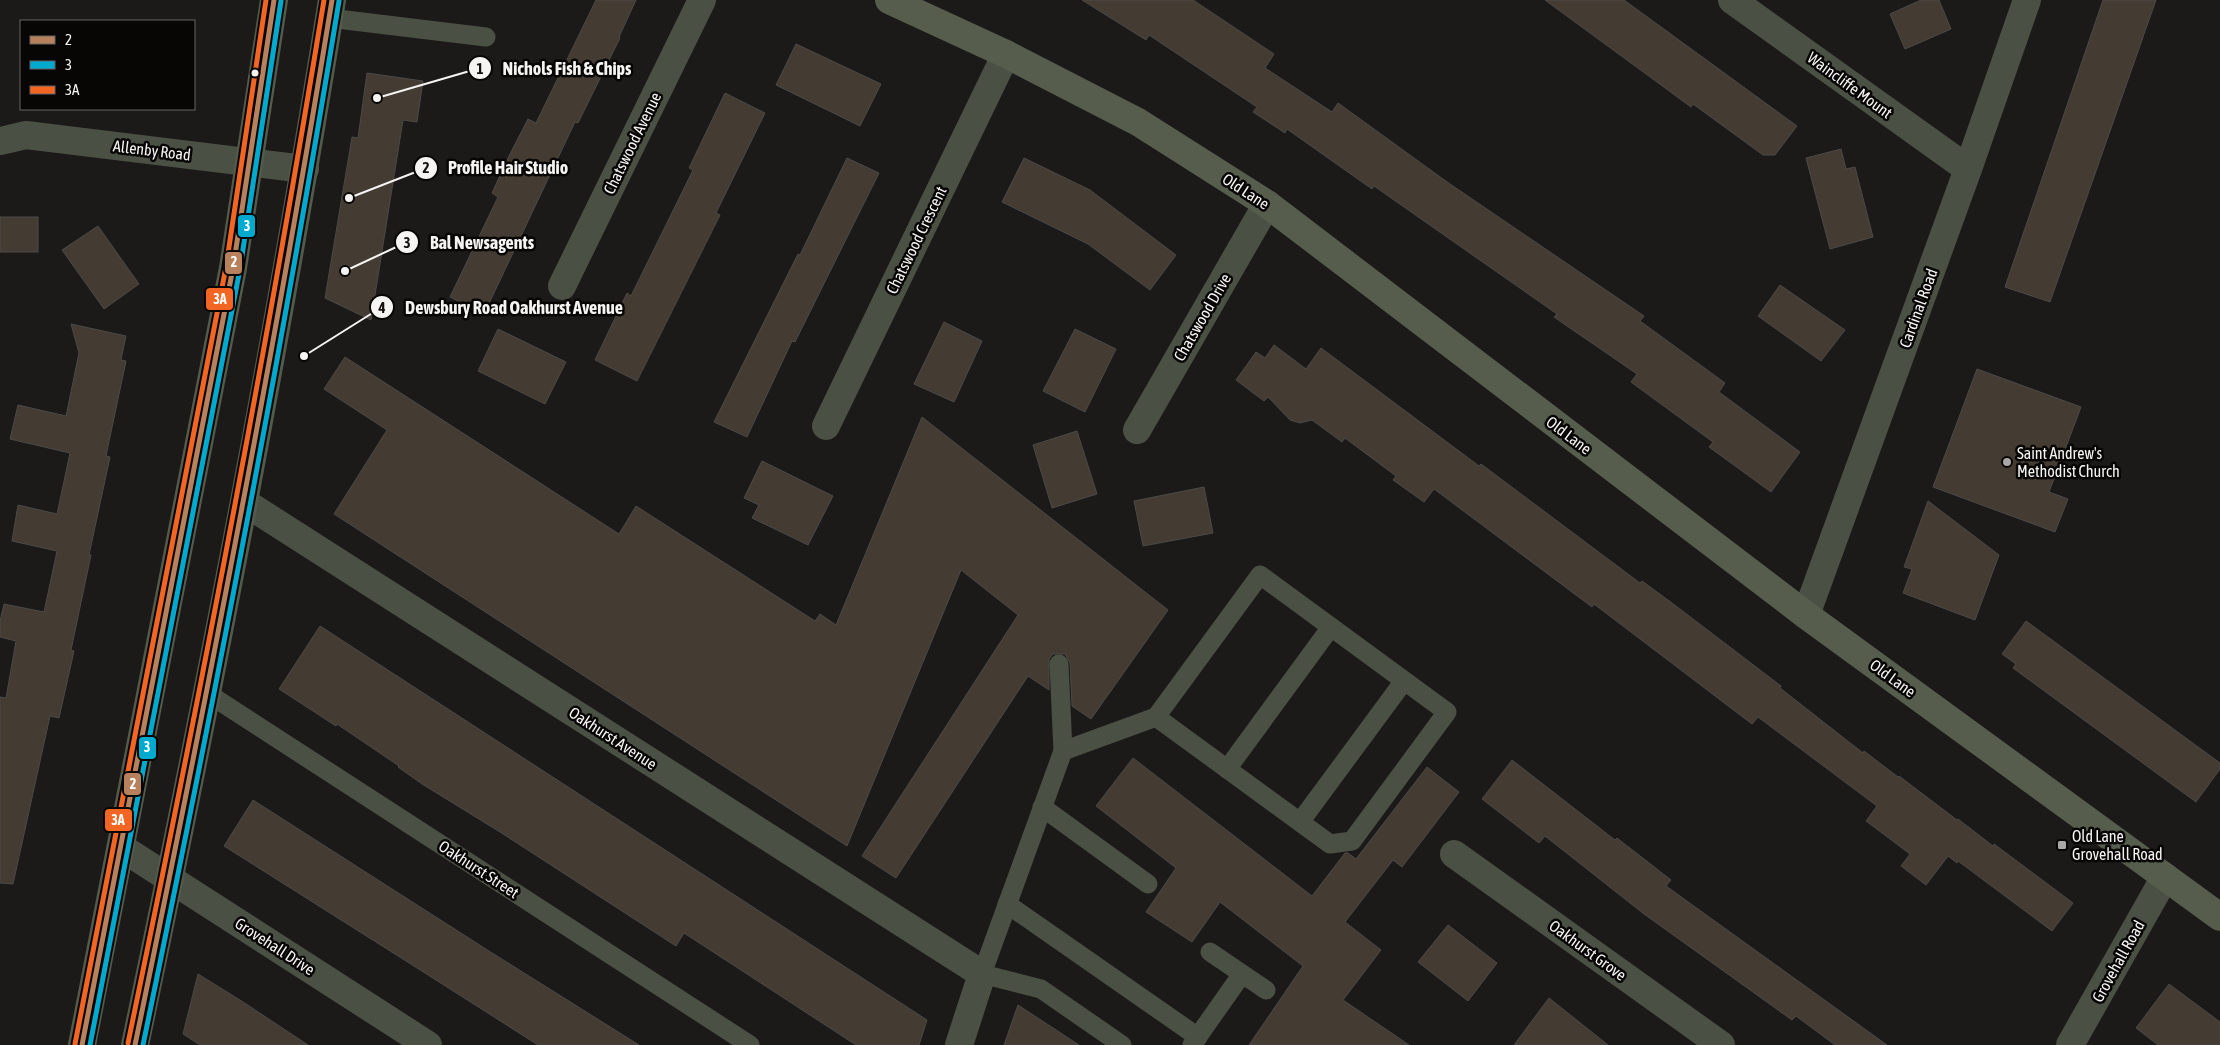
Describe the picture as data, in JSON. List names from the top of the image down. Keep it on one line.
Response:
{"streets":{"street":["Waincliffe Mount","Chatswood Avenue","Allenby Road","Old Lane","Chatswood Crescent","Cardinal Road","Chatswood Drive","Oakhurst Avenue","Grovehall Drive","Oakhurst Grove","Grovehall Road"],"lane":["Oakhurst Street"]},"crossings":[["Waincliffe Mount","Cardinal Road"],["Old Lane","Chatswood Crescent"],["Old Lane","Cardinal Road"],["Old Lane","Chatswood Drive"],["Old Lane","Grovehall Road"]],"places":{"other":["Nichols Fish & Chips","Profile Hair Studio","Bal Newsagents","Dewsbury Road Oakhurst Avenue","Saint Andrew's Methodist Church"],"transit":["Old Lane Grovehall Road"]},"lines":["transit line 2","transit line 3A","transit line 3"],"legend":["2","3","3A"]}
